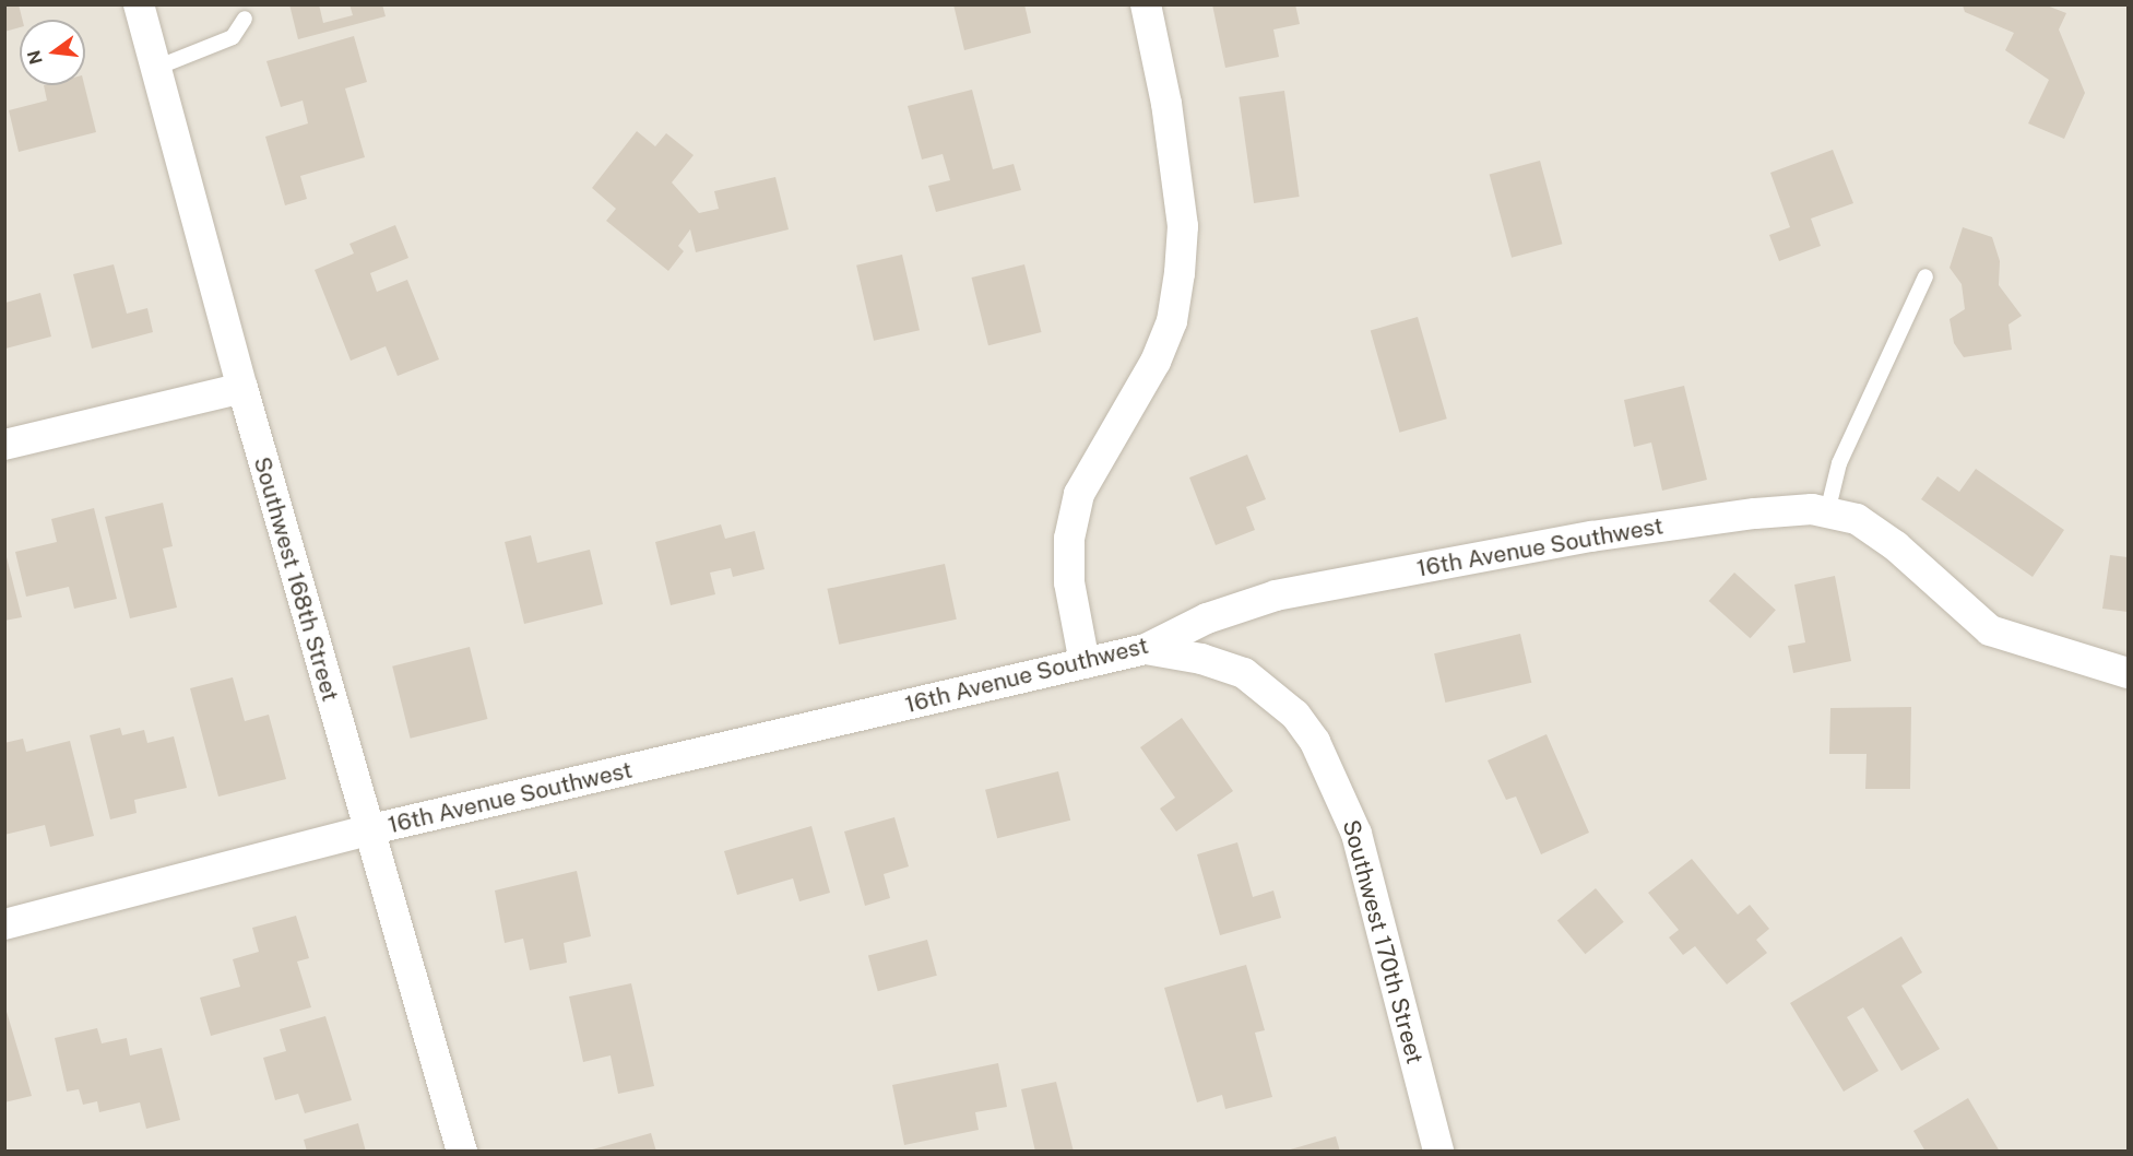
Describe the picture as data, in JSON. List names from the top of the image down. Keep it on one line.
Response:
{"streets":{"street":["16th Avenue Southwest","Southwest 168th Street","Southwest 170th Street"]},"crossings":[["16th Avenue Southwest","Southwest 168th Street"],["16th Avenue Southwest","Southwest 170th Street"]],"north":"left"}
